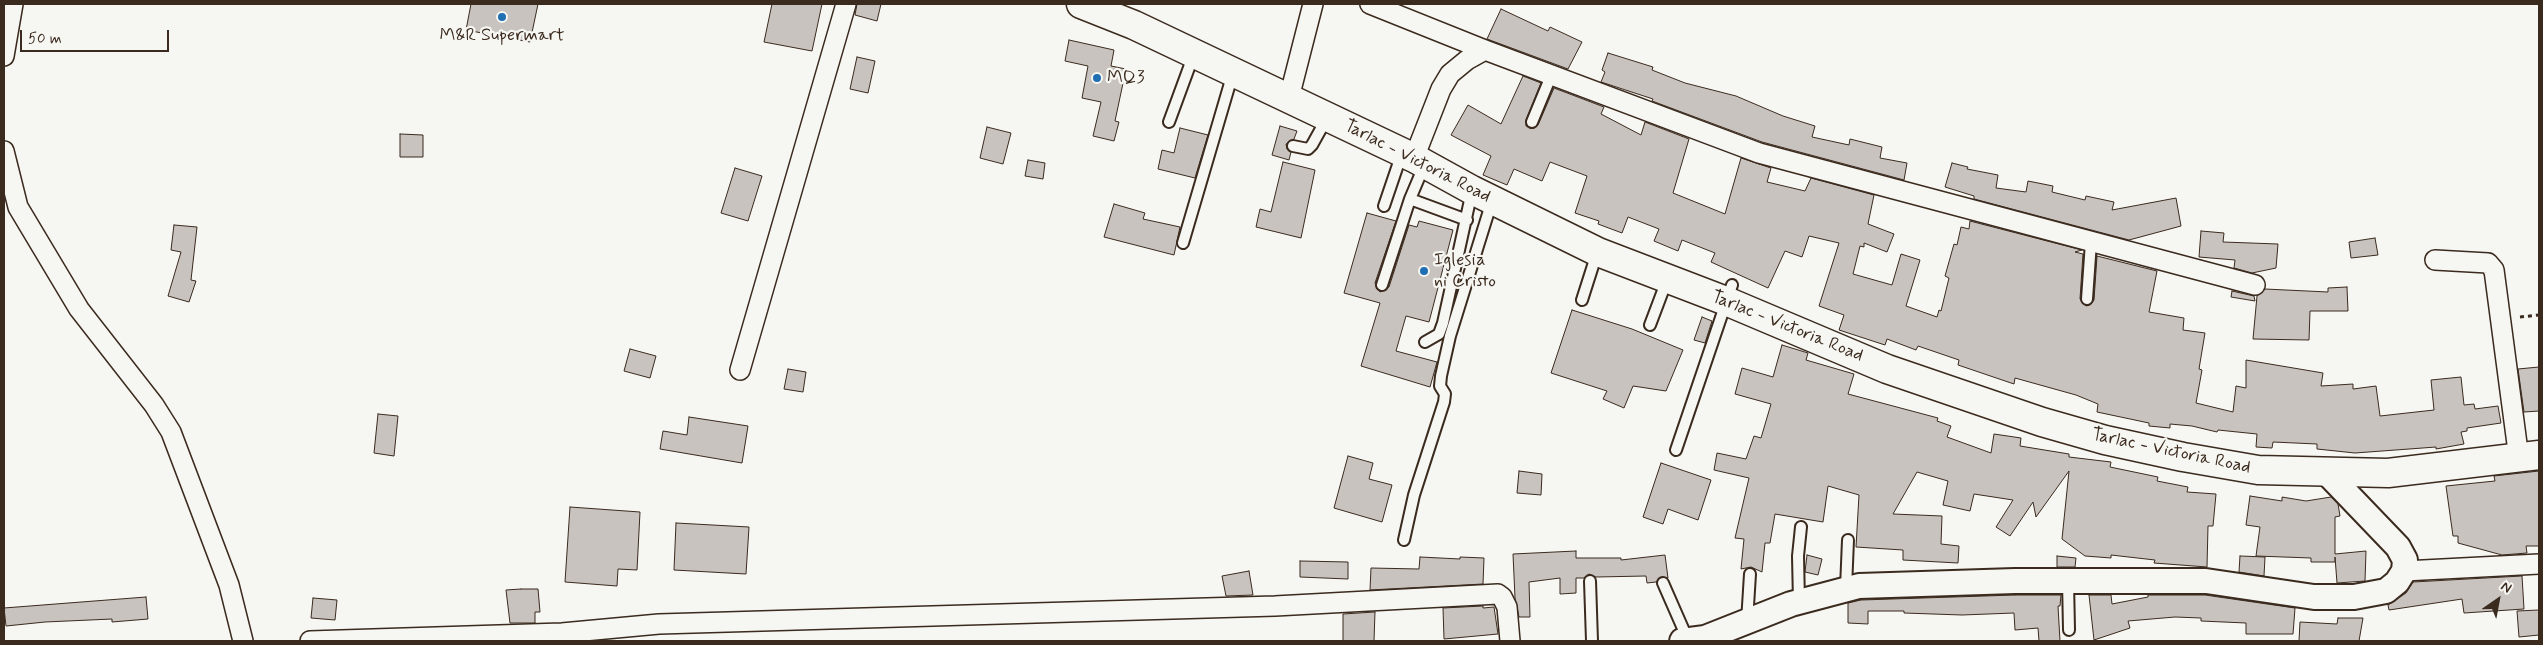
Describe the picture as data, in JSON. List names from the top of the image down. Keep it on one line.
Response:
{"streets":{"main road":["Tarlac - Victoria Road"]},"places":["M&R Supermart","MQ3","Iglesia ni Cristo"],"scale_bar":"50 m","north":"top right"}
